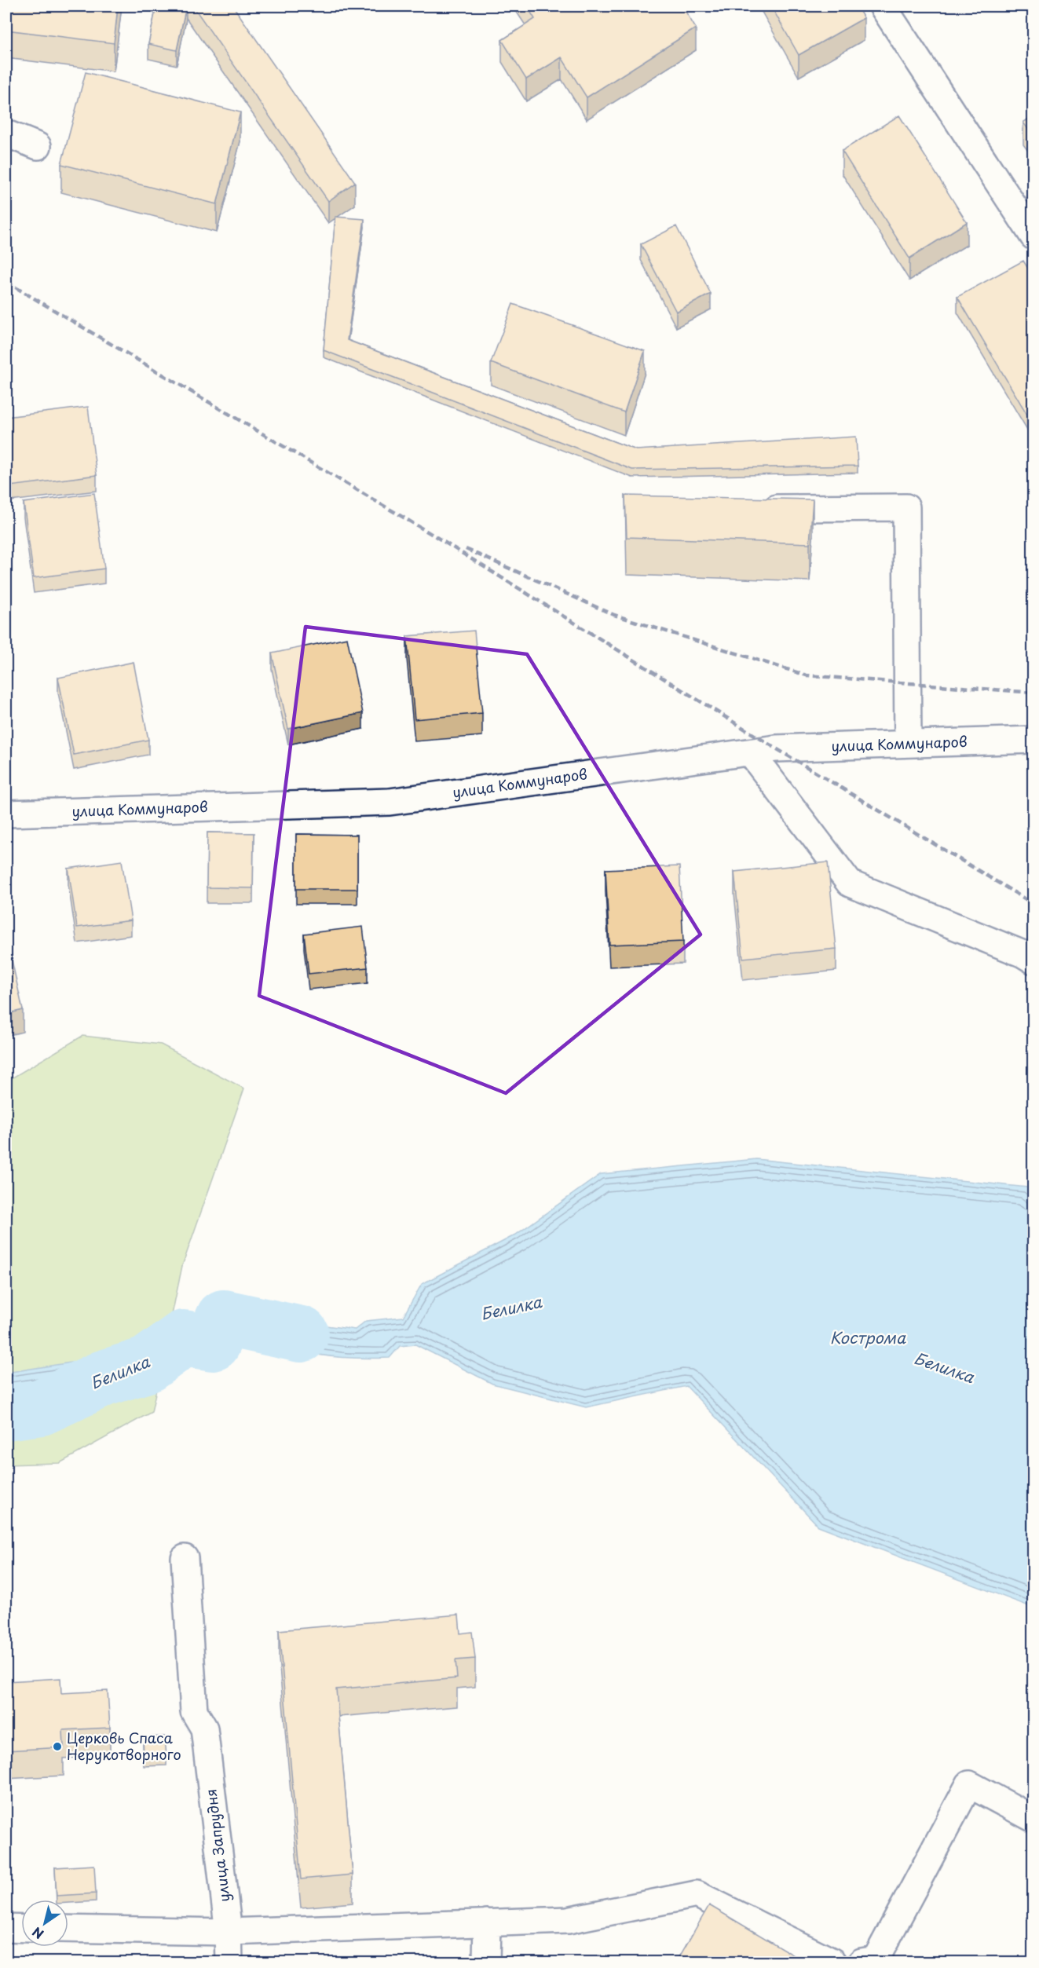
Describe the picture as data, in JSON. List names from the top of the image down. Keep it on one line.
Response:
{"streets":{"street":["улица Коммунаров","улица Запрудня"]},"water":["Белилка","Кострома"],"places":["Церковь Спаса Нерукотворного"],"north":"bottom left"}
